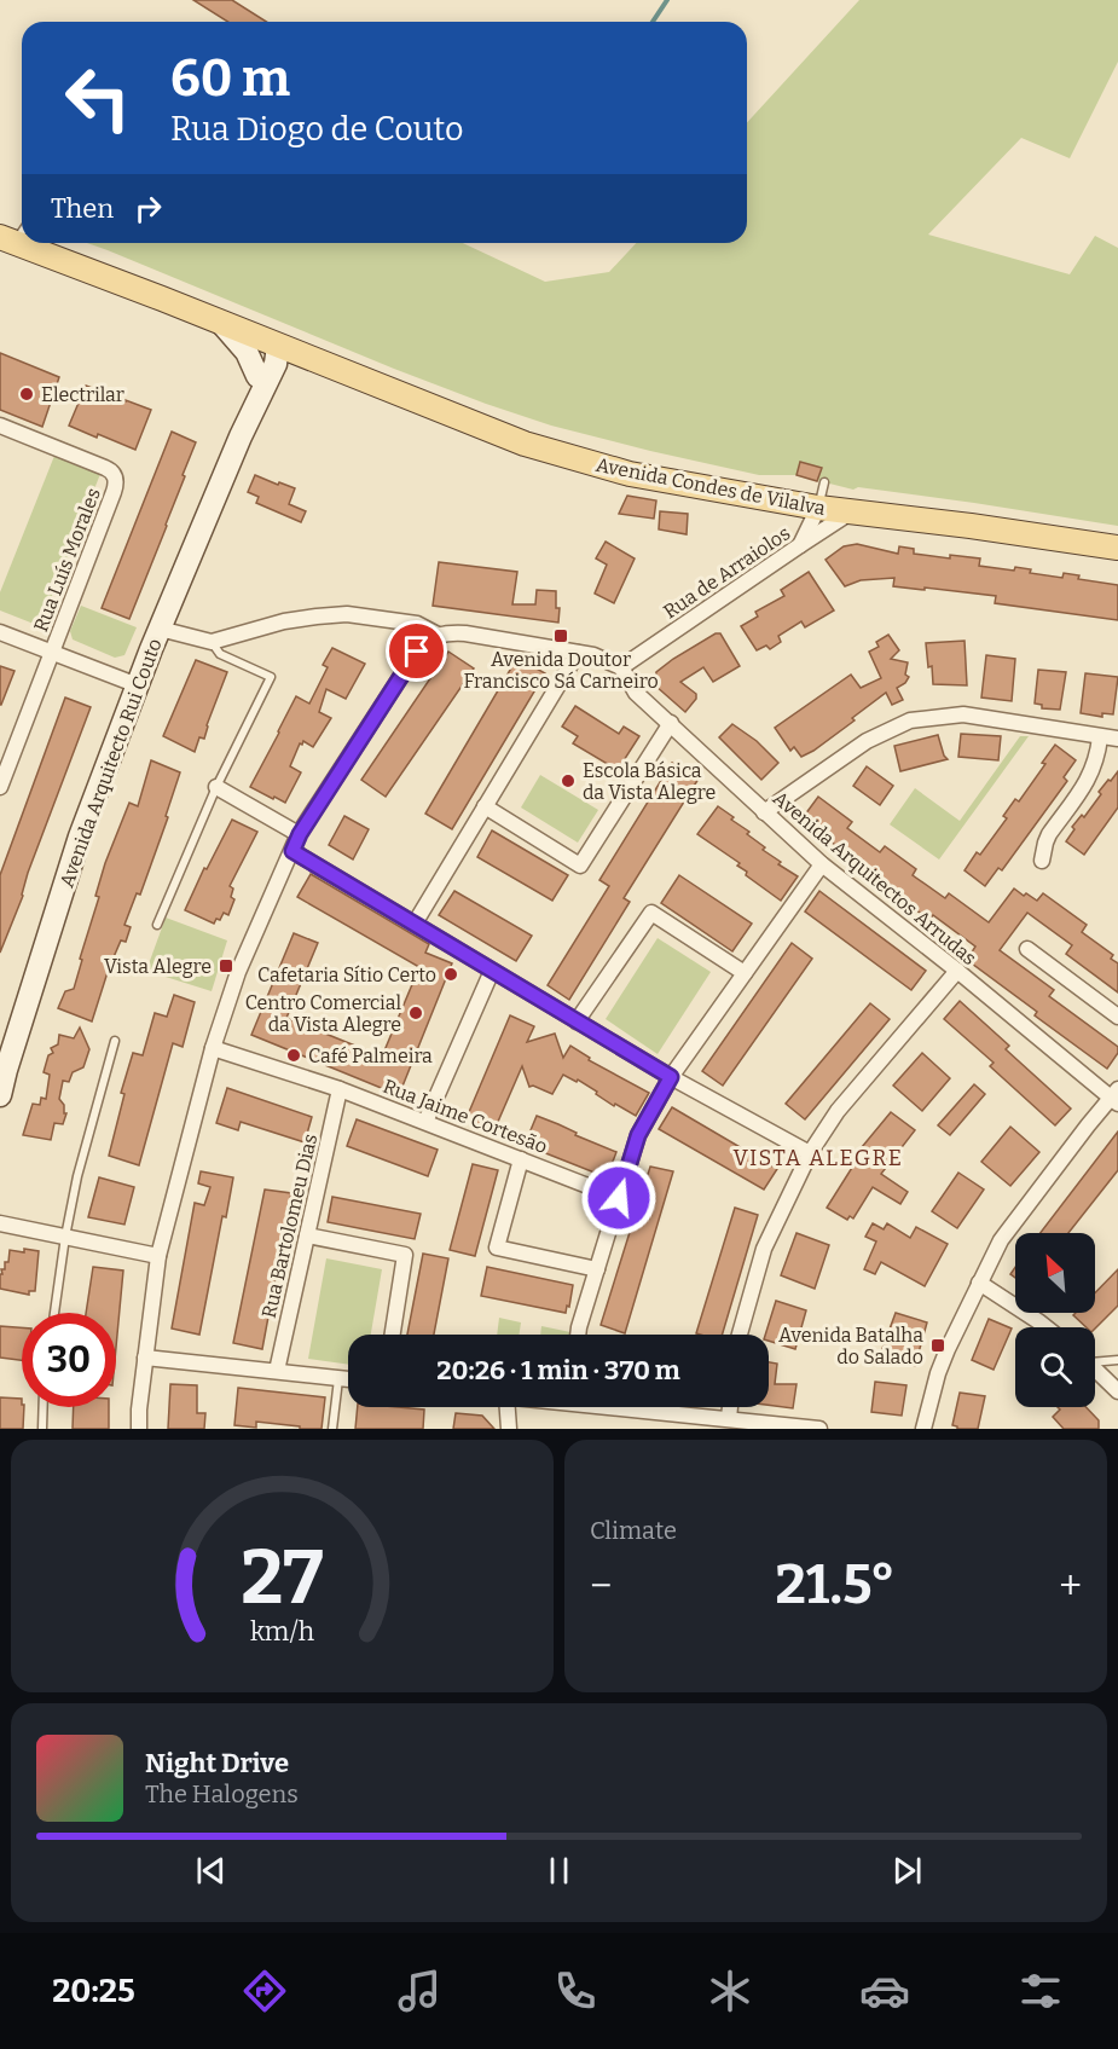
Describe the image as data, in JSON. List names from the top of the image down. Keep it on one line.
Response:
{"streets":{"main road":["Avenida Condes de Vilalva"],"street":["Rua Luís Morales","Rua de Arraiolos","Avenida Arquitecto Rui Couto","Avenida Arquitectos Arrudas","Rua Jaime Cortesão","Rua Bartolomeu Dias"]},"crossings":[["Avenida Condes de Vilalva","Rua de Arraiolos"],["Avenida Condes de Vilalva","Avenida Arquitecto Rui Couto"],["Rua de Arraiolos","Avenida Arquitectos Arrudas"],["Rua Jaime Cortesão","Rua Bartolomeu Dias"]],"districts":["VISTA ALEGRE"],"places":{"other":["Electrilar","Escola Básica da Vista Alegre","Cafetaria Sítio Certo","Centro Comercial da Vista Alegre","Café Palmeira"],"transit":["Avenida Doutor Francisco Sá Carneiro","Vista Alegre","Avenida Batalha do Salado"]},"north":"top left","page":{"turn":["60 m","Rua Diogo de Couto"],"then":"Then","limit":"30","trip":"20:26 · 1 min · 370 m","tile":"Climate","heat":["−","21.5°","+"],"song":["Night Drive","The Halogens"],"tabs":"20:25","gauge":["27","km/h"]}}
